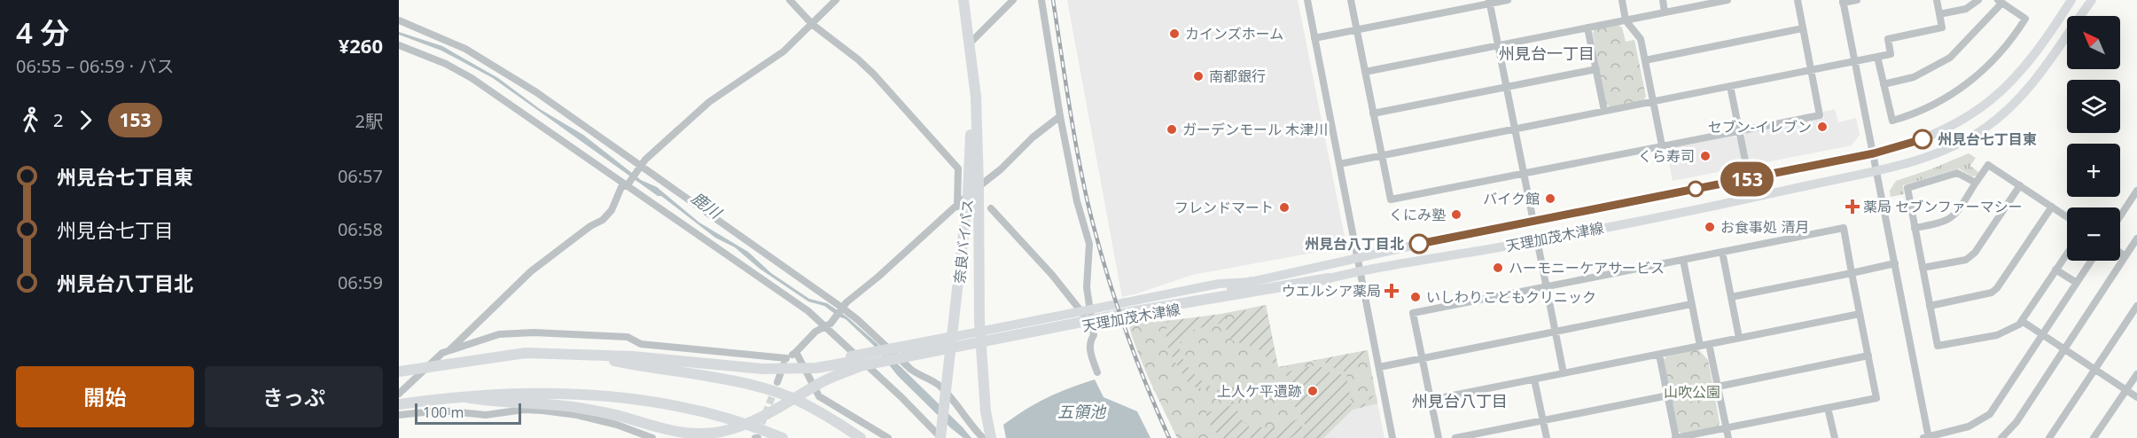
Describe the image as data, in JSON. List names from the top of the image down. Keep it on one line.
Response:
{"streets":{"highway":["奈良バイパス"],"main road":["天理加茂木津線"]},"crossings":[["天理加茂木津線","奈良バイパス"]],"districts":["州見台一丁目","州見台八丁目"],"water":["鹿川","五領池"],"parks":["山吹公園"],"places":{"other":["カインズホーム","南都銀行","セブン-イレブン","ガーデンモール 木津川","州見台七丁目東","くら寿司","バイク館","フレンドマート","くにみ塾","お食事処 清月","州見台八丁目北","ハーモニーケアサービス","いしわりこどもクリニック","上人ケ平遺跡"],"health":["薬局 セブンファーマシー","ウエルシア薬局"]},"lines":["bus line 153"],"scale_bar":"100 m","north":"top left","page":{"heading":["4 分","06:55 – 06:59 · バス","¥260"],"on_map":"153","map_buttons":["+","−"],"legs":["2","153","2駅"],"list":[{"name":"州見台七丁目東","value":"06:57"},{"name":"州見台七丁目","value":"06:58"},{"name":"州見台八丁目北","value":"06:59"}],"buttons":["開始","きっぷ"],"scale":"100 m"}}
